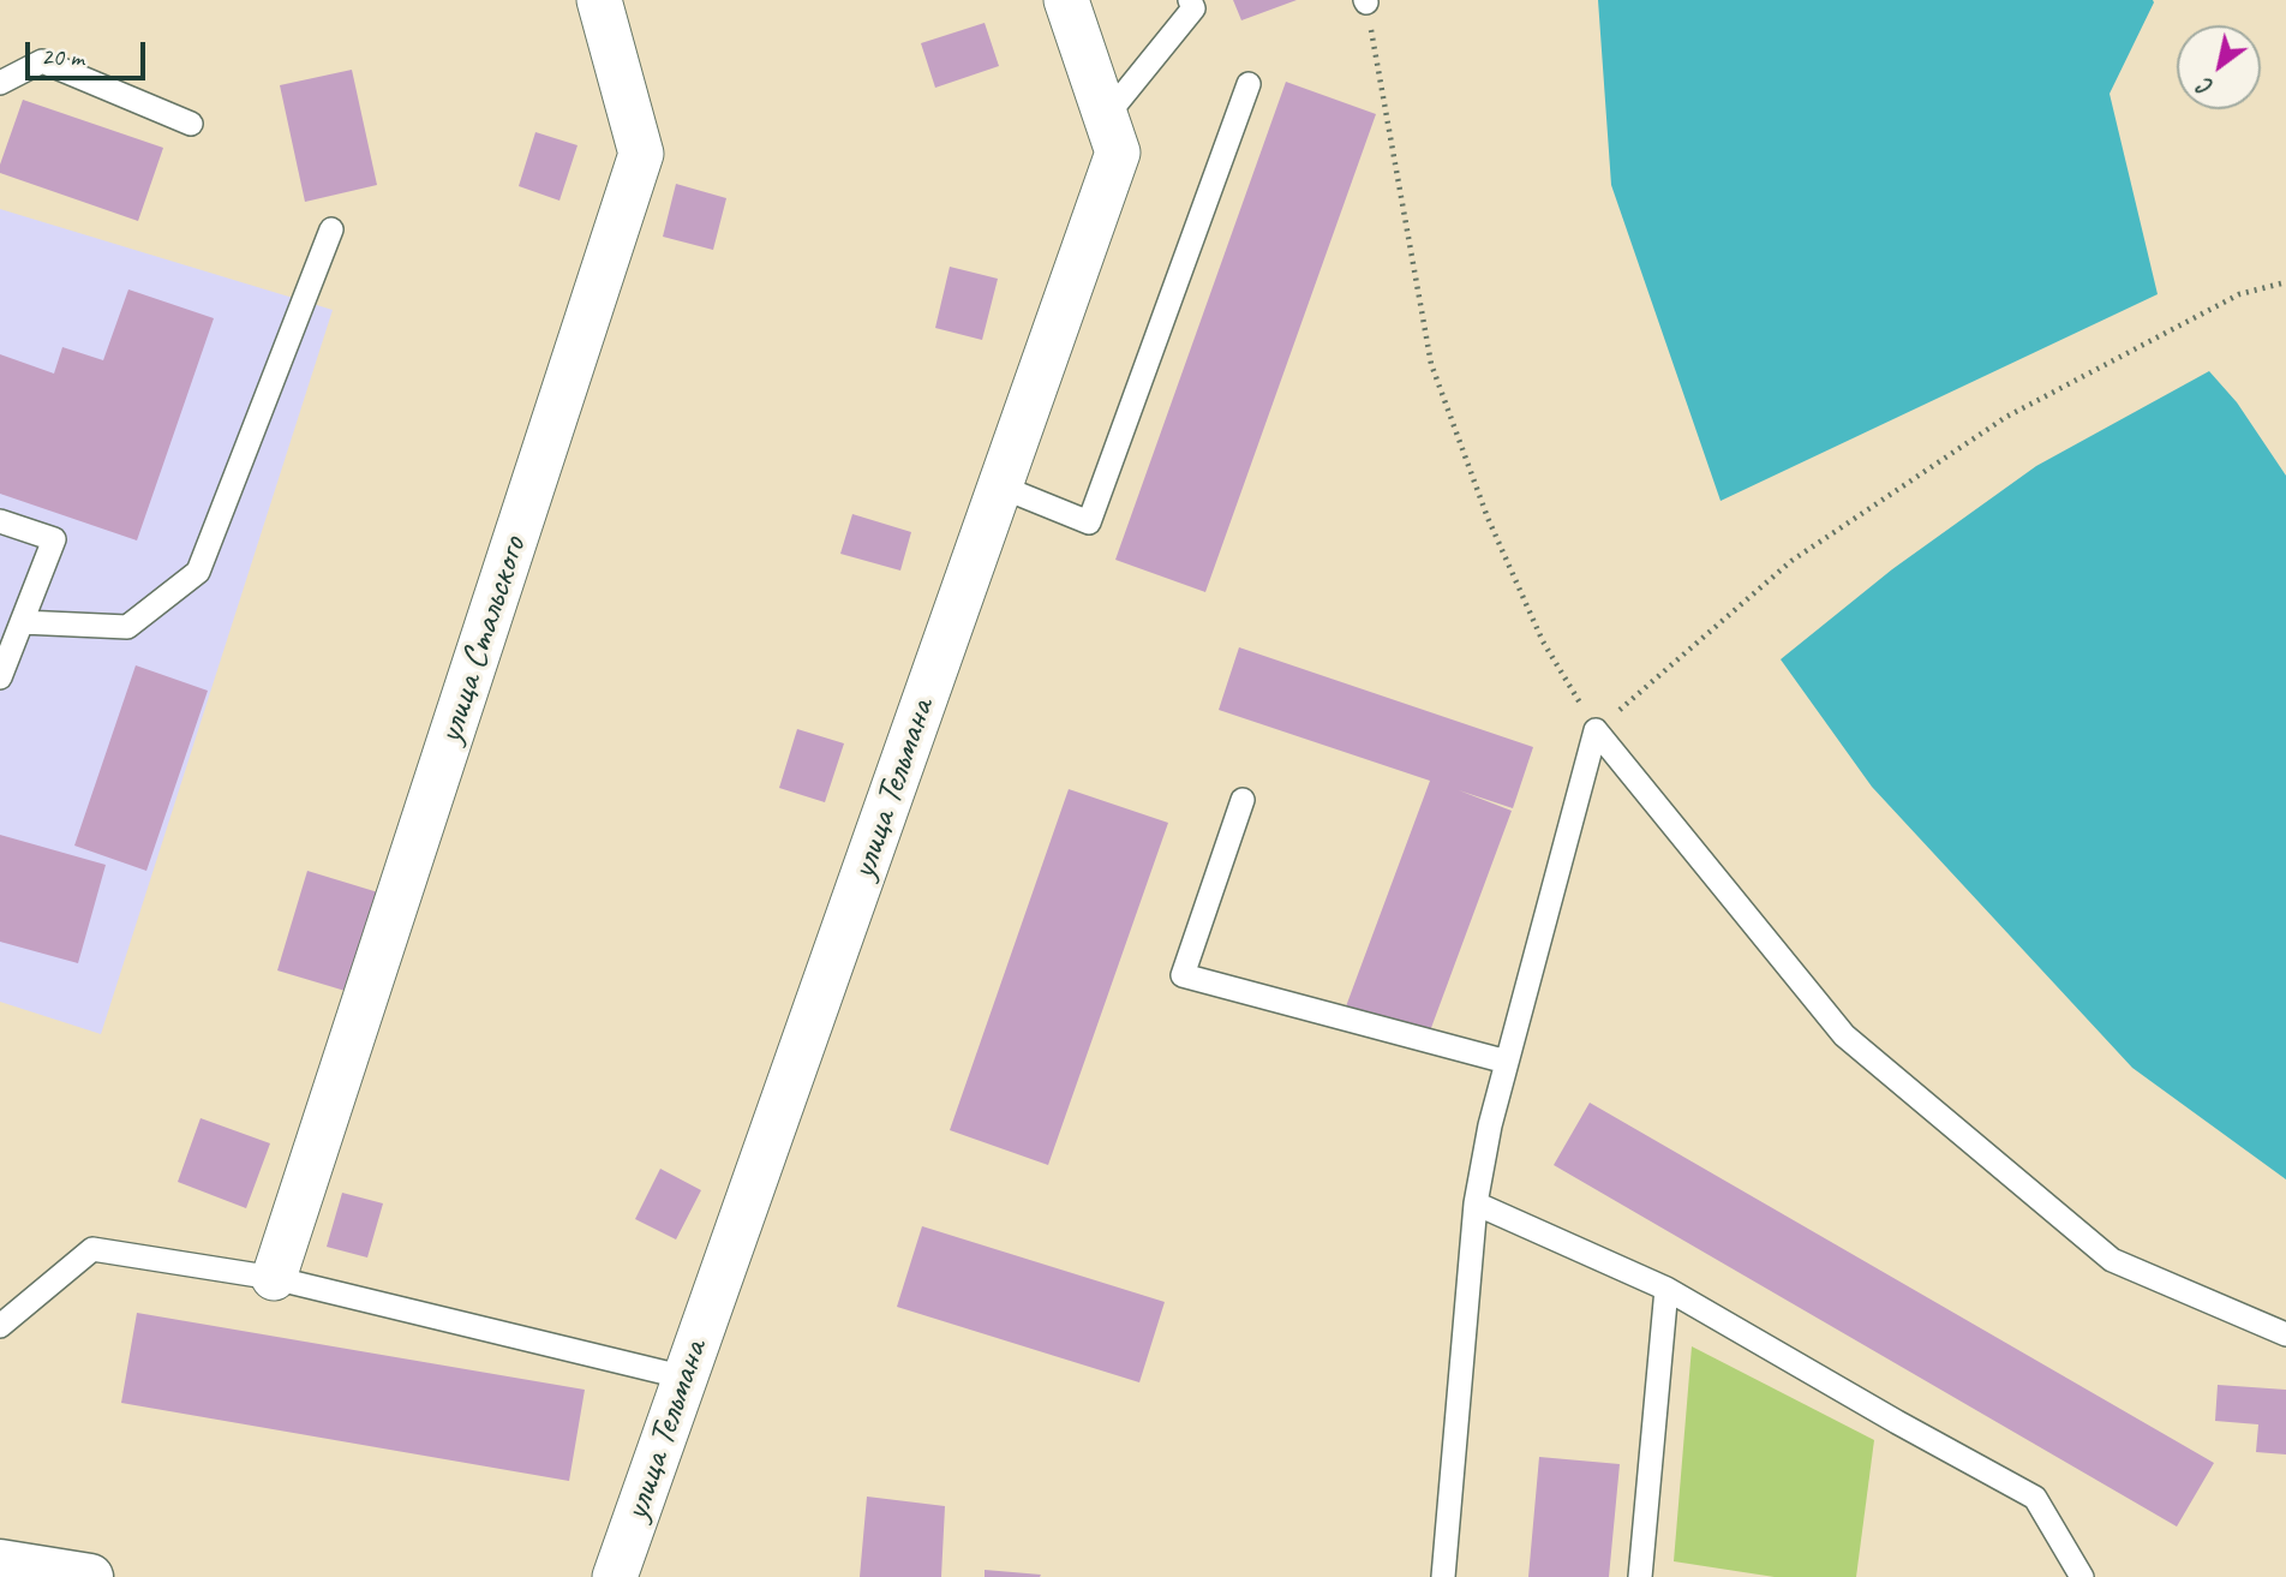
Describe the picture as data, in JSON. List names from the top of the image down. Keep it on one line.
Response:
{"streets":{"street":["улица Стальского","улица Тельмана"]},"scale_bar":"20 m","north":"bottom left"}
